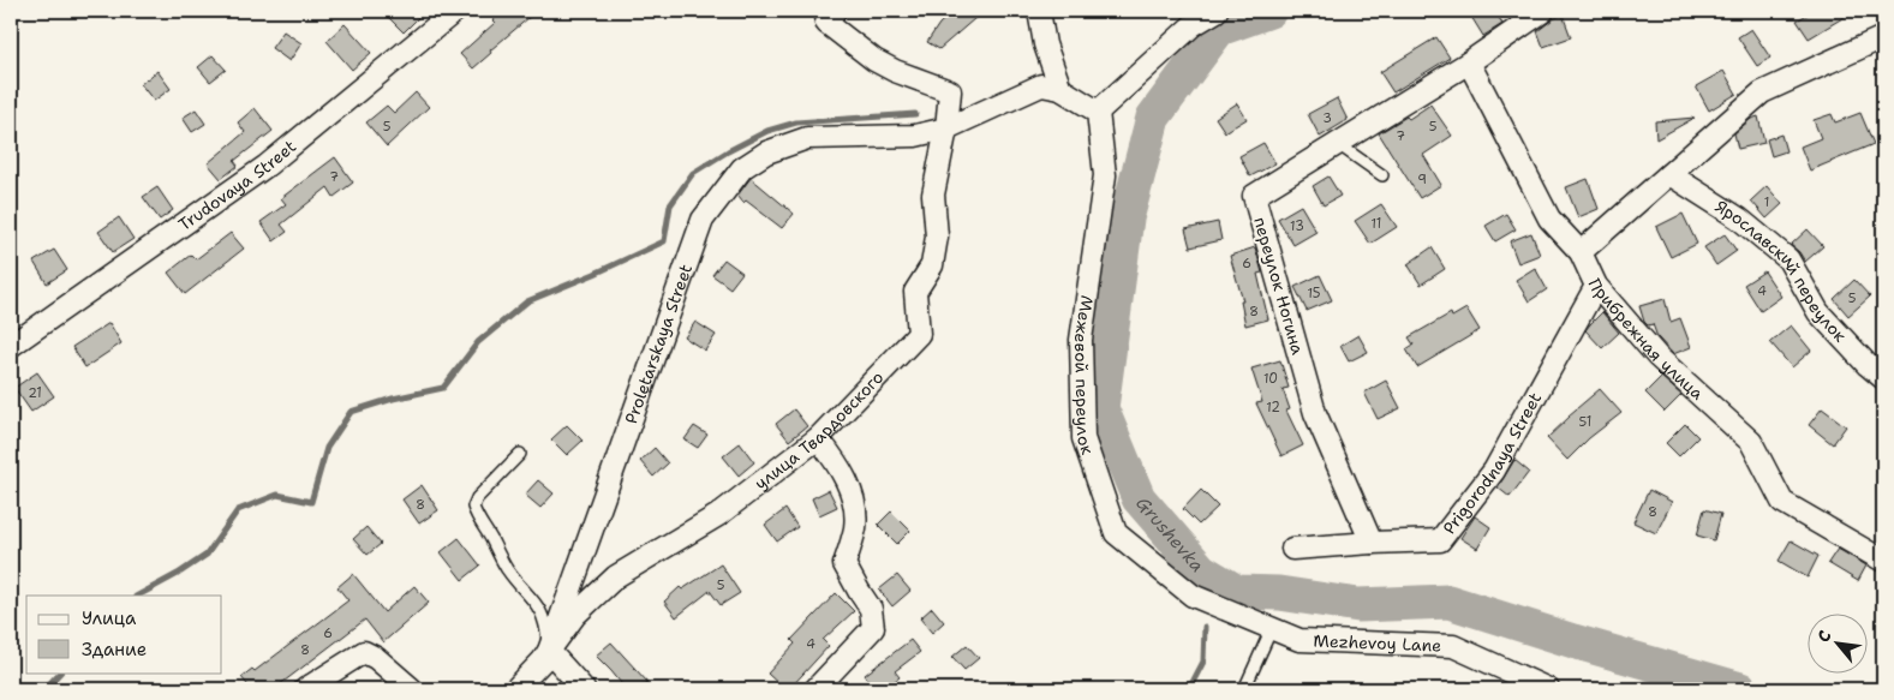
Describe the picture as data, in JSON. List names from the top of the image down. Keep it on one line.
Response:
{"streets":{"street":["Trudovaya Street","Ярославский переулок","переулок Ногина","Прибрежная улица","Proletarskaya Street","Межевой переулок","улица Твардовского","Prigorodnaya Street","Mezhevoy Lane"]},"crossings":[["переулок Ногина","Прибрежная улица"],["переулок Ногина","Prigorodnaya Street"],["Прибрежная улица","Prigorodnaya Street"],["Proletarskaya Street","улица Твардовского"],["Межевой переулок","Mezhevoy Lane"]],"water":["Grushevka"],"house_numbers":["3","5","5","7","7","9","1","11","13","6","4","15","5","8","10","21","12","51","8","8","5","6","4","8"],"legend":["Улица","Здание"],"north":"top left"}
